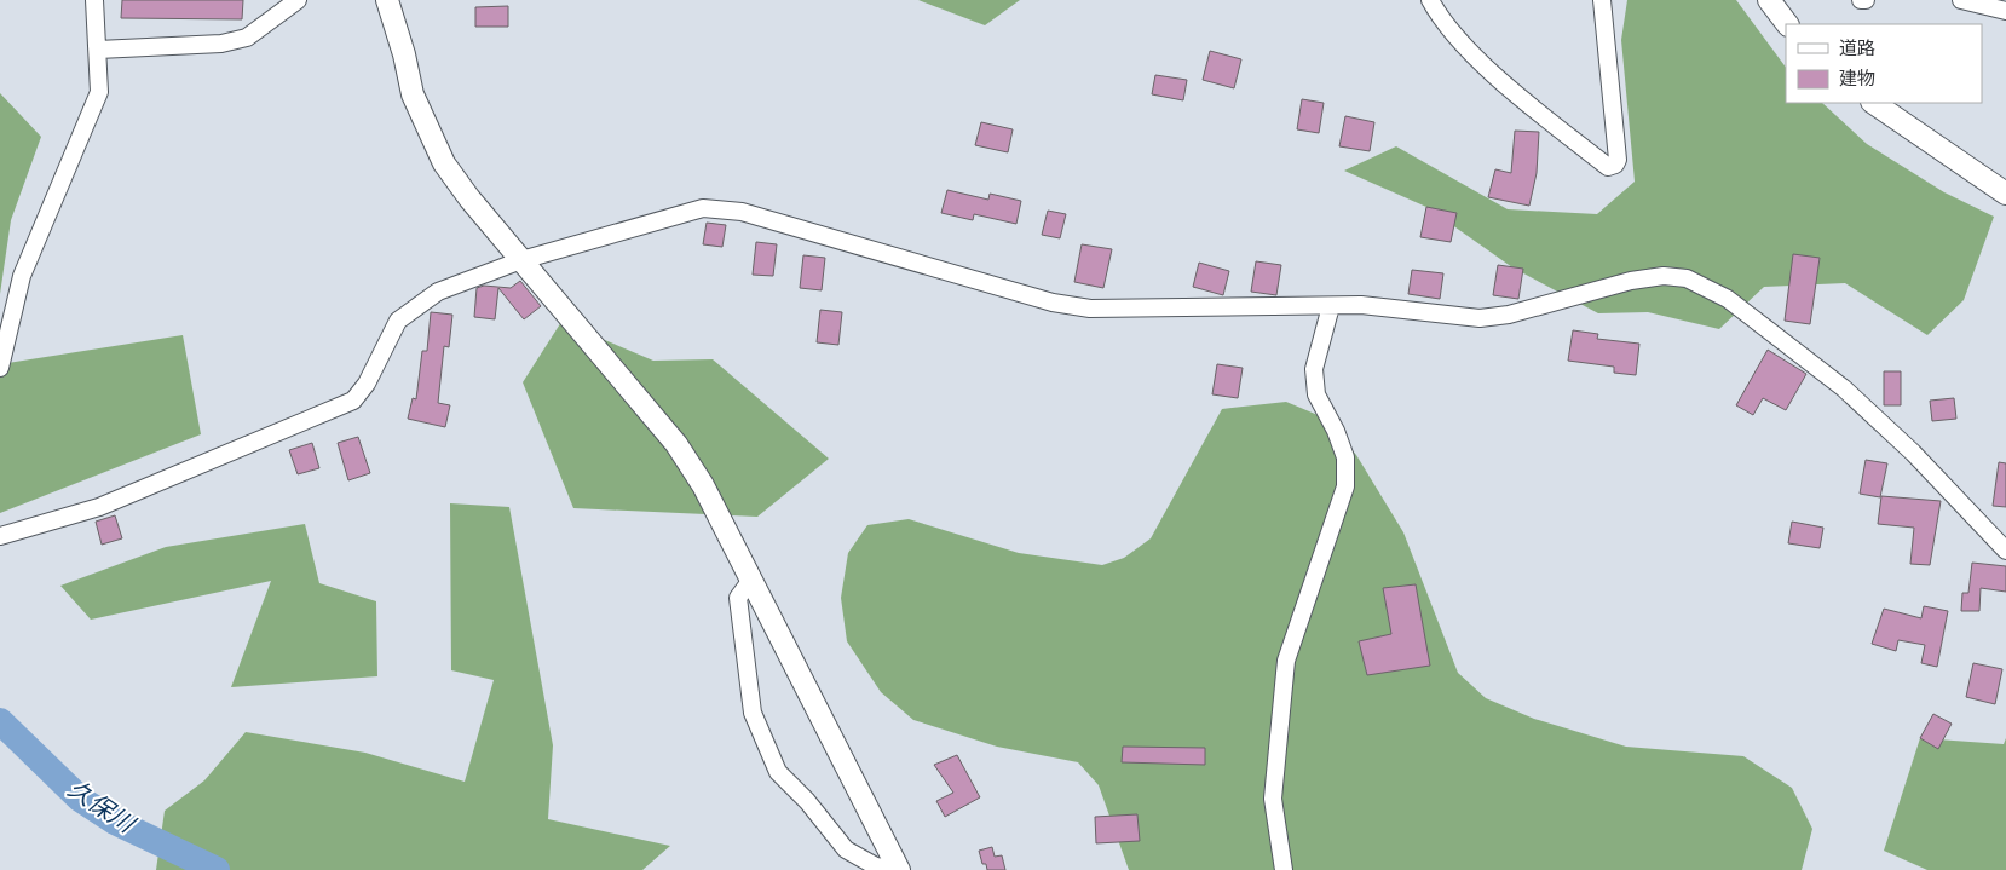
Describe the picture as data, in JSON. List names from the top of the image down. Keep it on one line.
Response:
{"water":["久保川"],"legend":["道路","建物"]}
